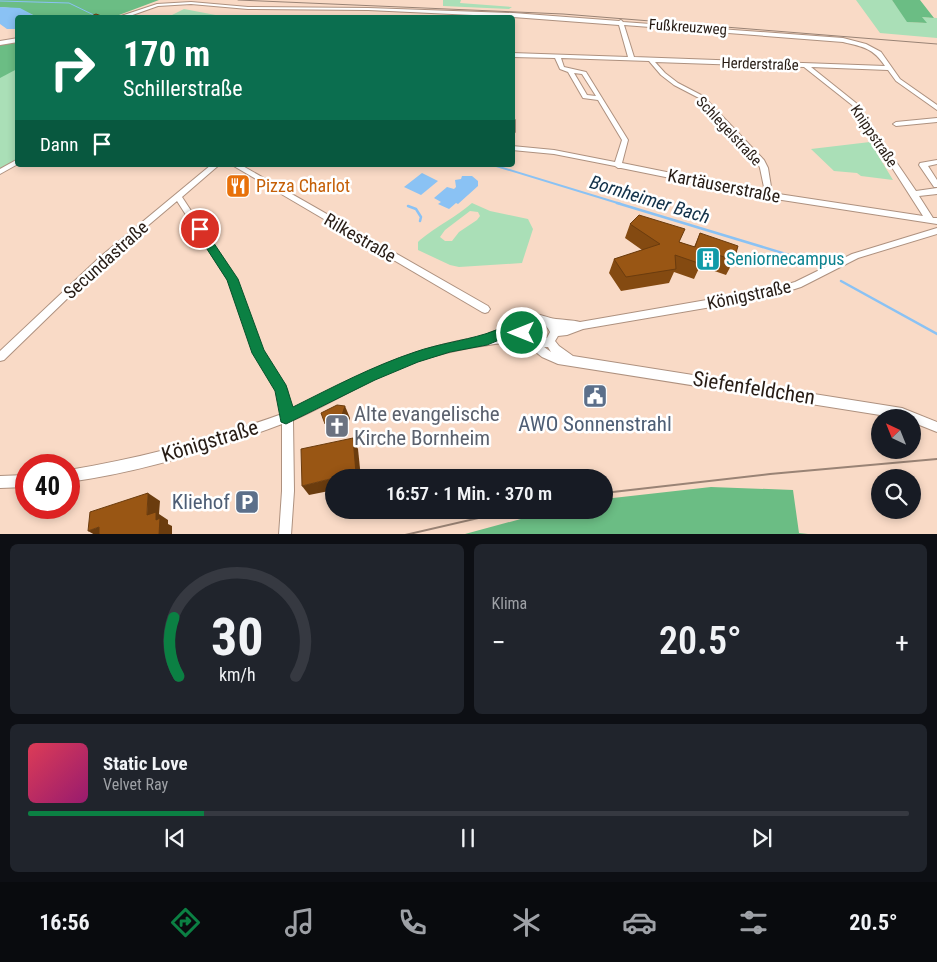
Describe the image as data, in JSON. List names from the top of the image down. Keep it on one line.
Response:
{"streets":{"street":["Fußkreuzweg","Herderstraße","Schlegelstraße","Knippstraße","Kartäuserstraße","Rilkestraße","Secundastraße","Königstraße","Siefenfeldchen"]},"crossings":[["Fußkreuzweg","Herderstraße"],["Herderstraße","Schlegelstraße"],["Herderstraße","Knippstraße"],["Schlegelstraße","Kartäuserstraße"],["Knippstraße","Kartäuserstraße"],["Königstraße","Siefenfeldchen"]],"water":["Bornheimer Bach"],"places":{"restaurant":["Pizza Charlot"],"building":["Seniornecampus"],"public building":["AWO Sonnenstrahl"],"church":["Alte evangelische Kirche Bornheim"],"parking":["Kliehof"]},"north":"top left","page":{"turn":["170 m","Schillerstraße"],"then":"Dann","limit":"40","trip":"16:57 · 1 Min. · 370 m","tile":"Klima","heat":["−","20.5°","+"],"song":["Static Love","Velvet Ray"],"tabs":["16:56","20.5°"],"gauge":["30","km/h"]}}
